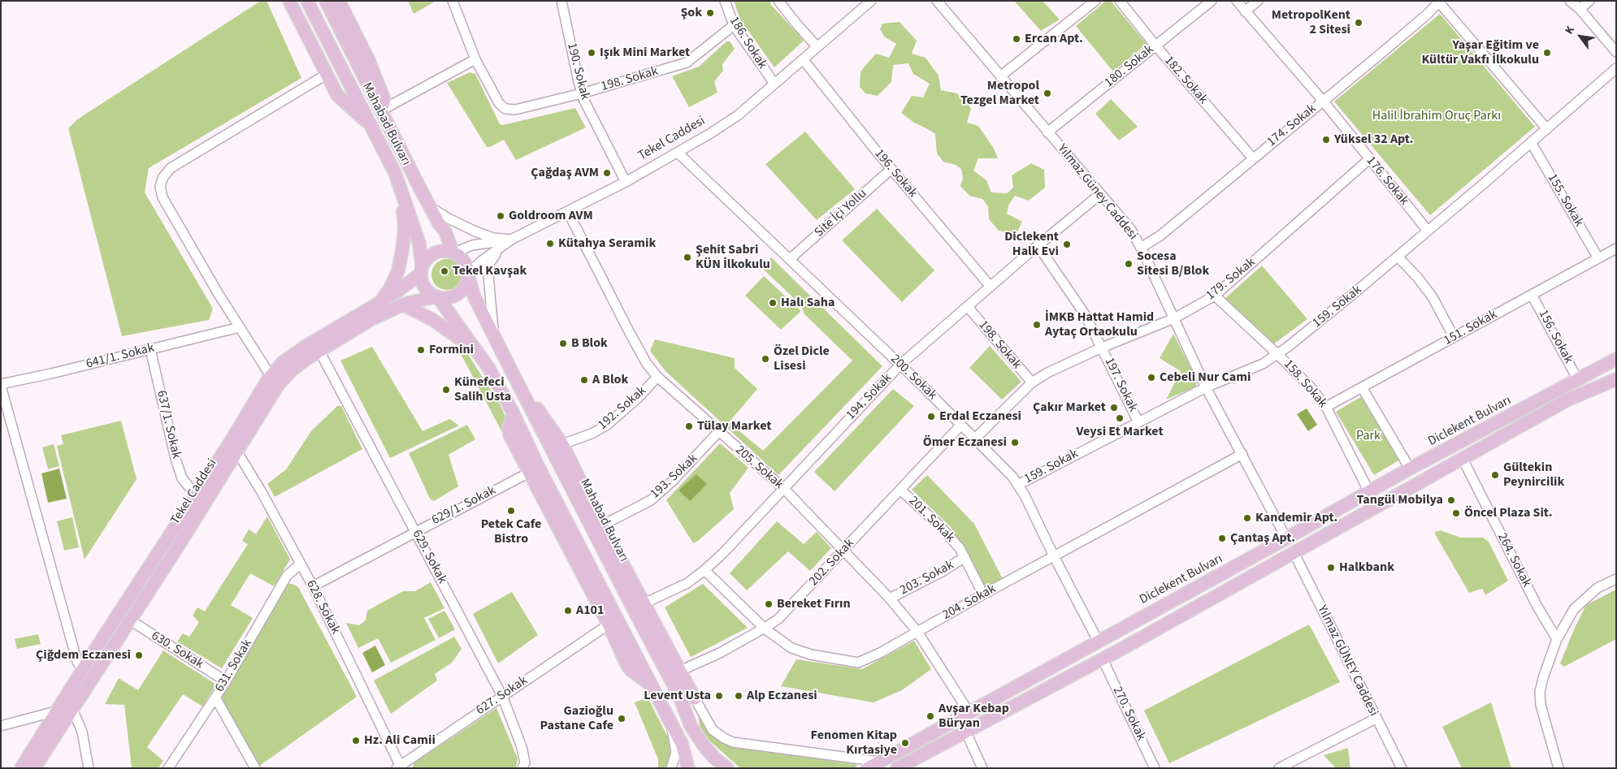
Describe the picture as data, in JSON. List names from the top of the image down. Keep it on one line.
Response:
{"streets":{"main road":["Mahabad Bulvarı","Tekel Caddesi","Diclekent Bulvarı"],"street":["186. Sokak","180. Sokak","190. Sokak","198. Sokak","182. Sokak","174. Sokak","196. Sokak","176. Sokak","Yılmaz Güney Caddesi","155. Sokak","Site İçi Yollu","179. Sokak","159. Sokak","151. Sokak","156. Sokak","641/1. Sokak","200. Sokak","158. Sokak","197. Sokak","194. Sokak","192. Sokak","637/1. Sokak","205. Sokak","193. Sokak","629/1. Sokak","201. Sokak","629. Sokak","264. Sokak","202. Sokak","203. Sokak","204. Sokak","628. Sokak","630. Sokak","Yılmaz GÜNEY Caddesi","631. Sokak","627. Sokak","270. Sokak"]},"crossings":[["186. Sokak","198. Sokak"],["186. Sokak","Tekel Caddesi"],["180. Sokak","182. Sokak"],["180. Sokak","Yılmaz Güney Caddesi"],["190. Sokak","198. Sokak"],["190. Sokak","Tekel Caddesi"],["198. Sokak","179. Sokak"],["198. Sokak","194. Sokak"],["182. Sokak","174. Sokak"],["Mahabad Bulvarı","Tekel Caddesi"],["174. Sokak","176. Sokak"],["174. Sokak","Yılmaz Güney Caddesi"],["Tekel Caddesi","196. Sokak"],["Tekel Caddesi","200. Sokak"],["Tekel Caddesi","205. Sokak"],["Tekel Caddesi","629. Sokak"],["Tekel Caddesi","628. Sokak"],["Tekel Caddesi","630. Sokak"],["196. Sokak","Site İçi Yollu"],["196. Sokak","194. Sokak"],["176. Sokak","179. Sokak"],["176. Sokak","159. Sokak"],["Yılmaz Güney Caddesi","179. Sokak"],["Yılmaz Güney Caddesi","159. Sokak"],["Yılmaz Güney Caddesi","194. Sokak"],["Yılmaz Güney Caddesi","Diclekent Bulvarı"],["Yılmaz Güney Caddesi","204. Sokak"],["155. Sokak","159. Sokak"],["155. Sokak","151. Sokak"],["Site İçi Yollu","200. Sokak"],["179. Sokak","200. Sokak"],["179. Sokak","158. Sokak"],["179. Sokak","197. Sokak"],["159. Sokak","200. Sokak"],["159. Sokak","158. Sokak"],["159. Sokak","197. Sokak"],["151. Sokak","156. Sokak"],["151. Sokak","158. Sokak"],["156. Sokak","Diclekent Bulvarı"],["641/1. Sokak","637/1. Sokak"],["200. Sokak","194. Sokak"],["200. Sokak","Diclekent Bulvarı"],["200. Sokak","202. Sokak"],["200. Sokak","204. Sokak"],["158. Sokak","Diclekent Bulvarı"],["197. Sokak","194. Sokak"],["194. Sokak","205. Sokak"],["194. Sokak","204. Sokak"],["192. Sokak","205. Sokak"],["Diclekent Bulvarı","205. Sokak"],["205. Sokak","193. Sokak"],["205. Sokak","202. Sokak"],["205. Sokak","203. Sokak"],["205. Sokak","204. Sokak"],["629/1. Sokak","629. Sokak"],["629/1. Sokak","628. Sokak"],["201. Sokak","202. Sokak"],["201. Sokak","203. Sokak"],["201. Sokak","204. Sokak"],["629. Sokak","627. Sokak"],["202. Sokak","204. Sokak"],["628. Sokak","631. Sokak"],["628. Sokak","627. Sokak"],["630. Sokak","631. Sokak"]],"parks":["Halil İbrahim Oruç Parkı","Park"],"places":["Şok","MetropolKent 2 Sitesi","Ercan Apt.","Işık Mini Market","Yaşar Eğitim ve Kültür Vakfı İlkokulu","Metropol Tezgel Market","Yüksel 32 Apt.","Çağdaş AVM","Goldroom AVM","Kütahya Seramik","Diclekent Halk Evi","Şehit Sabri KÜN İlkokulu","Socesa Sitesi B/Blok","Tekel Kavşak","Halı Saha","İMKB Hattat Hamid Aytaç Ortaokulu","B Blok","Formini","Özel Dicle Lisesi","Cebeli Nur Cami","A Blok","Künefeci Salih Usta","Çakır Market","Erdal Eczanesi","Veysi Et Market","Tülay Market","Ömer Eczanesi","Gültekin Peynircilik","Tangül Mobilya","Petek Cafe Bistro","Öncel Plaza Sit.","Kandemir Apt.","Çantaş Apt.","Halkbank","Bereket Fırın","A101","Çiğdem Eczanesi","Levent Usta","Alp Eczanesi","Avşar Kebap Büryan","Gazioğlu Pastane Cafe","Hz. Ali Camii","Fenomen Kitap Kırtasiye"],"north":"top left"}
